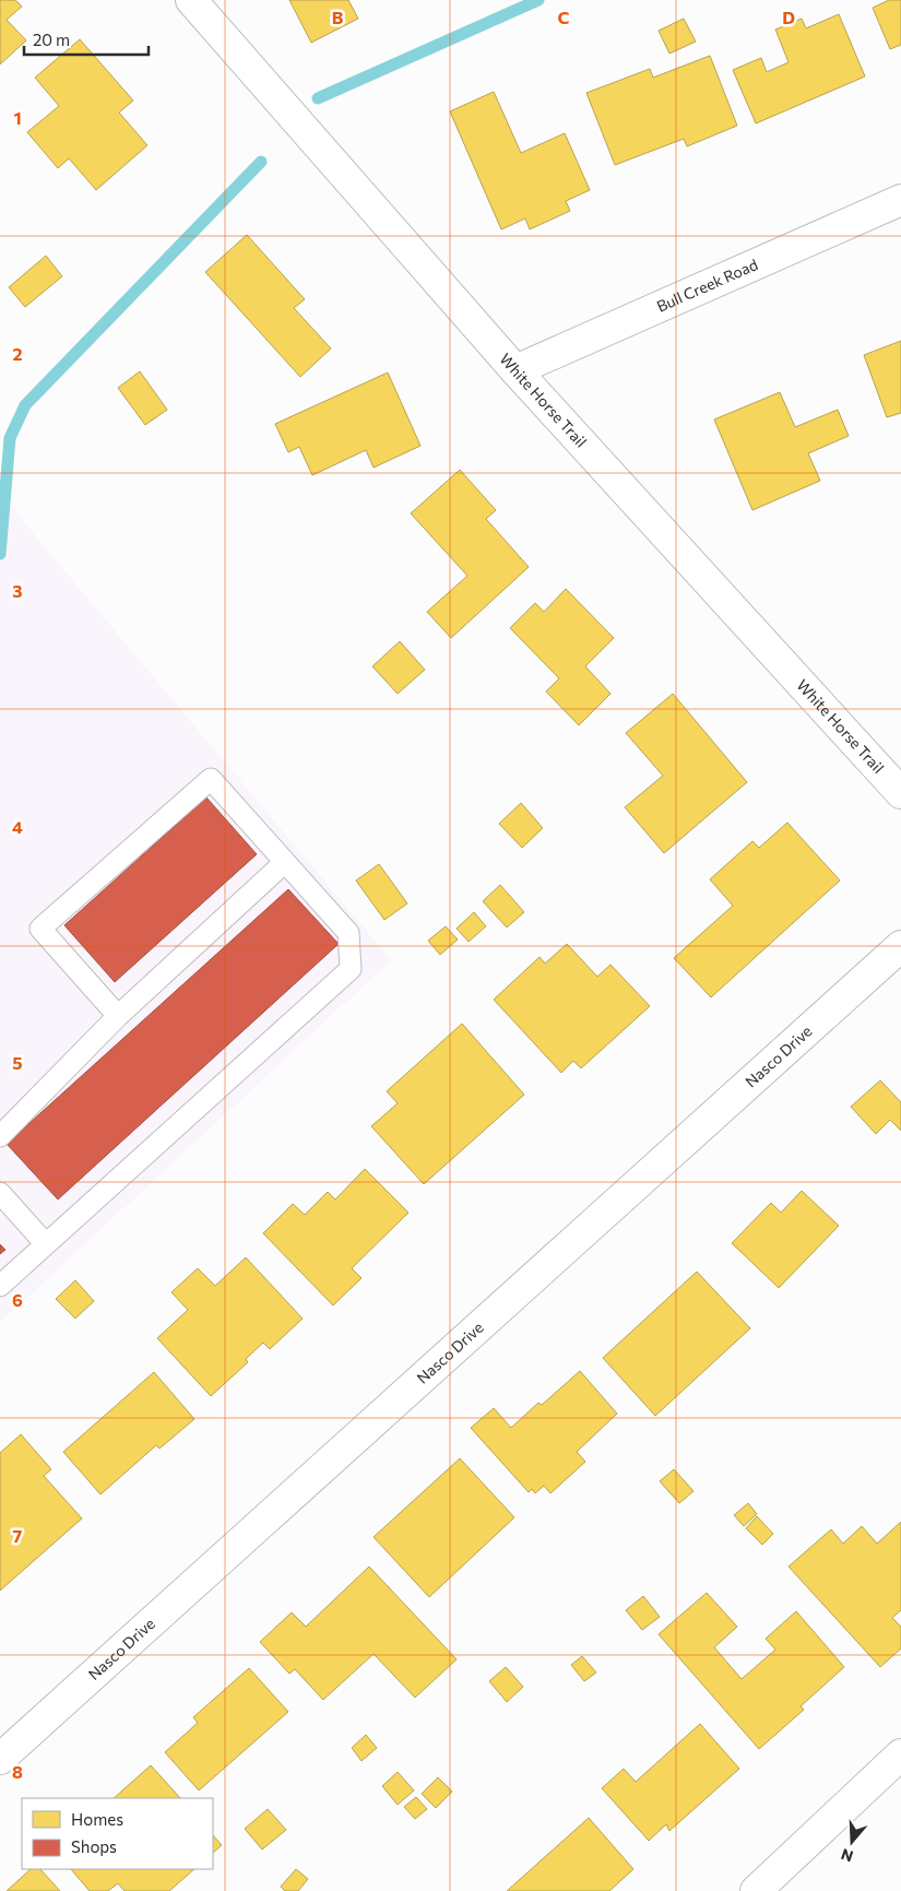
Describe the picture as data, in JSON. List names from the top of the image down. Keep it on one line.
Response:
{"streets":{"street":["Bull Creek Road","White Horse Trail","Nasco Drive"]},"crossings":[["Bull Creek Road","White Horse Trail"]],"legend":["Homes","Shops"],"scale_bar":"20 m","north":"bottom","grid":{"columns":["B","C","D"],"rows":["1","2","3","4","5","6","7","8"]}}
